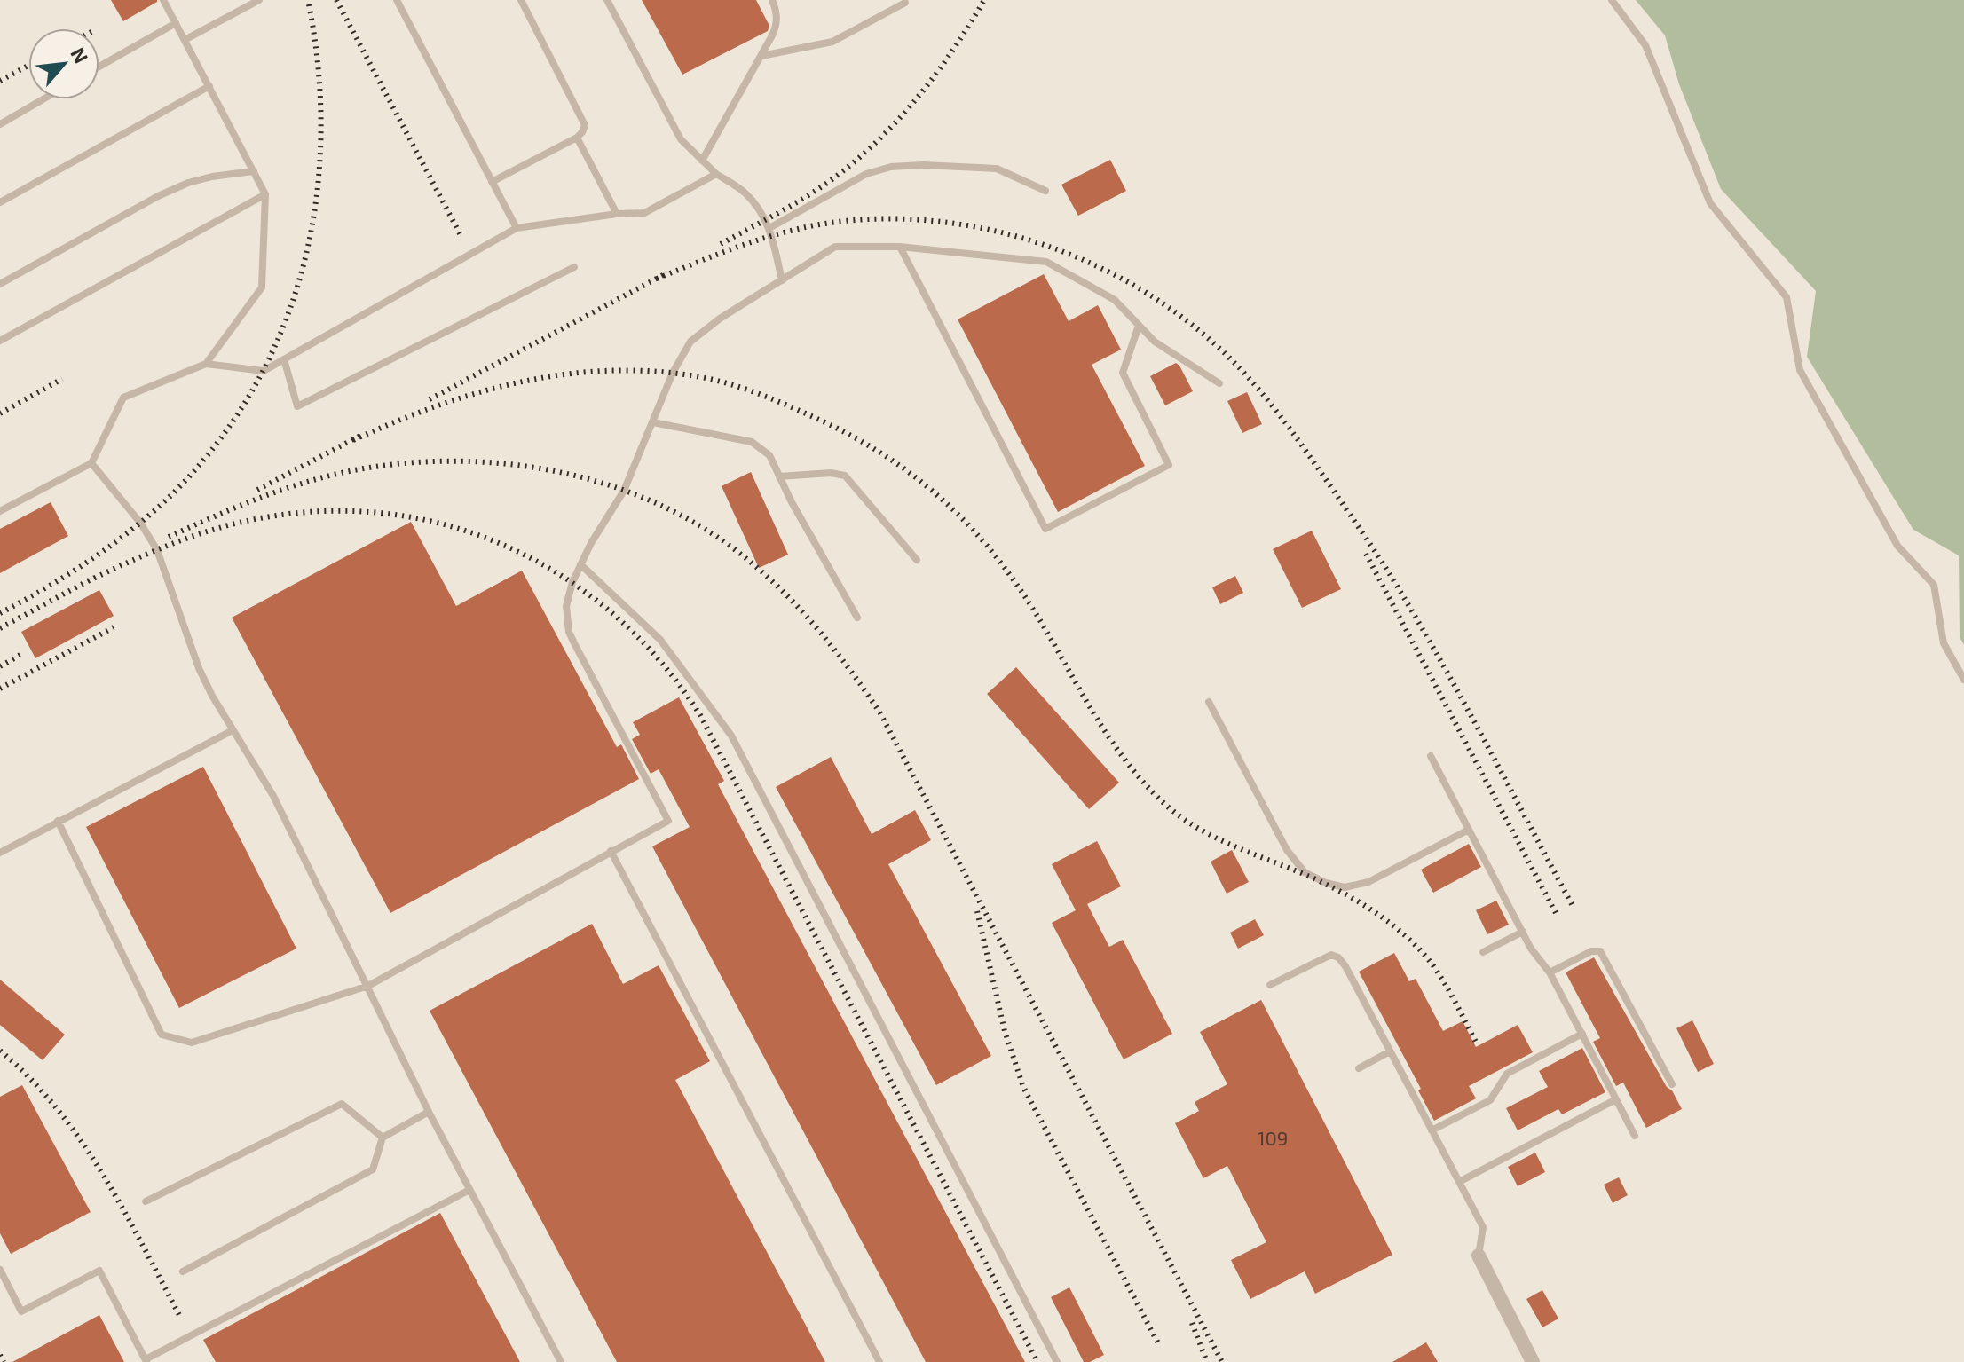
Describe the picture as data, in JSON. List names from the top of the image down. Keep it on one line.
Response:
{"house_numbers":["109"],"north":"top right"}
